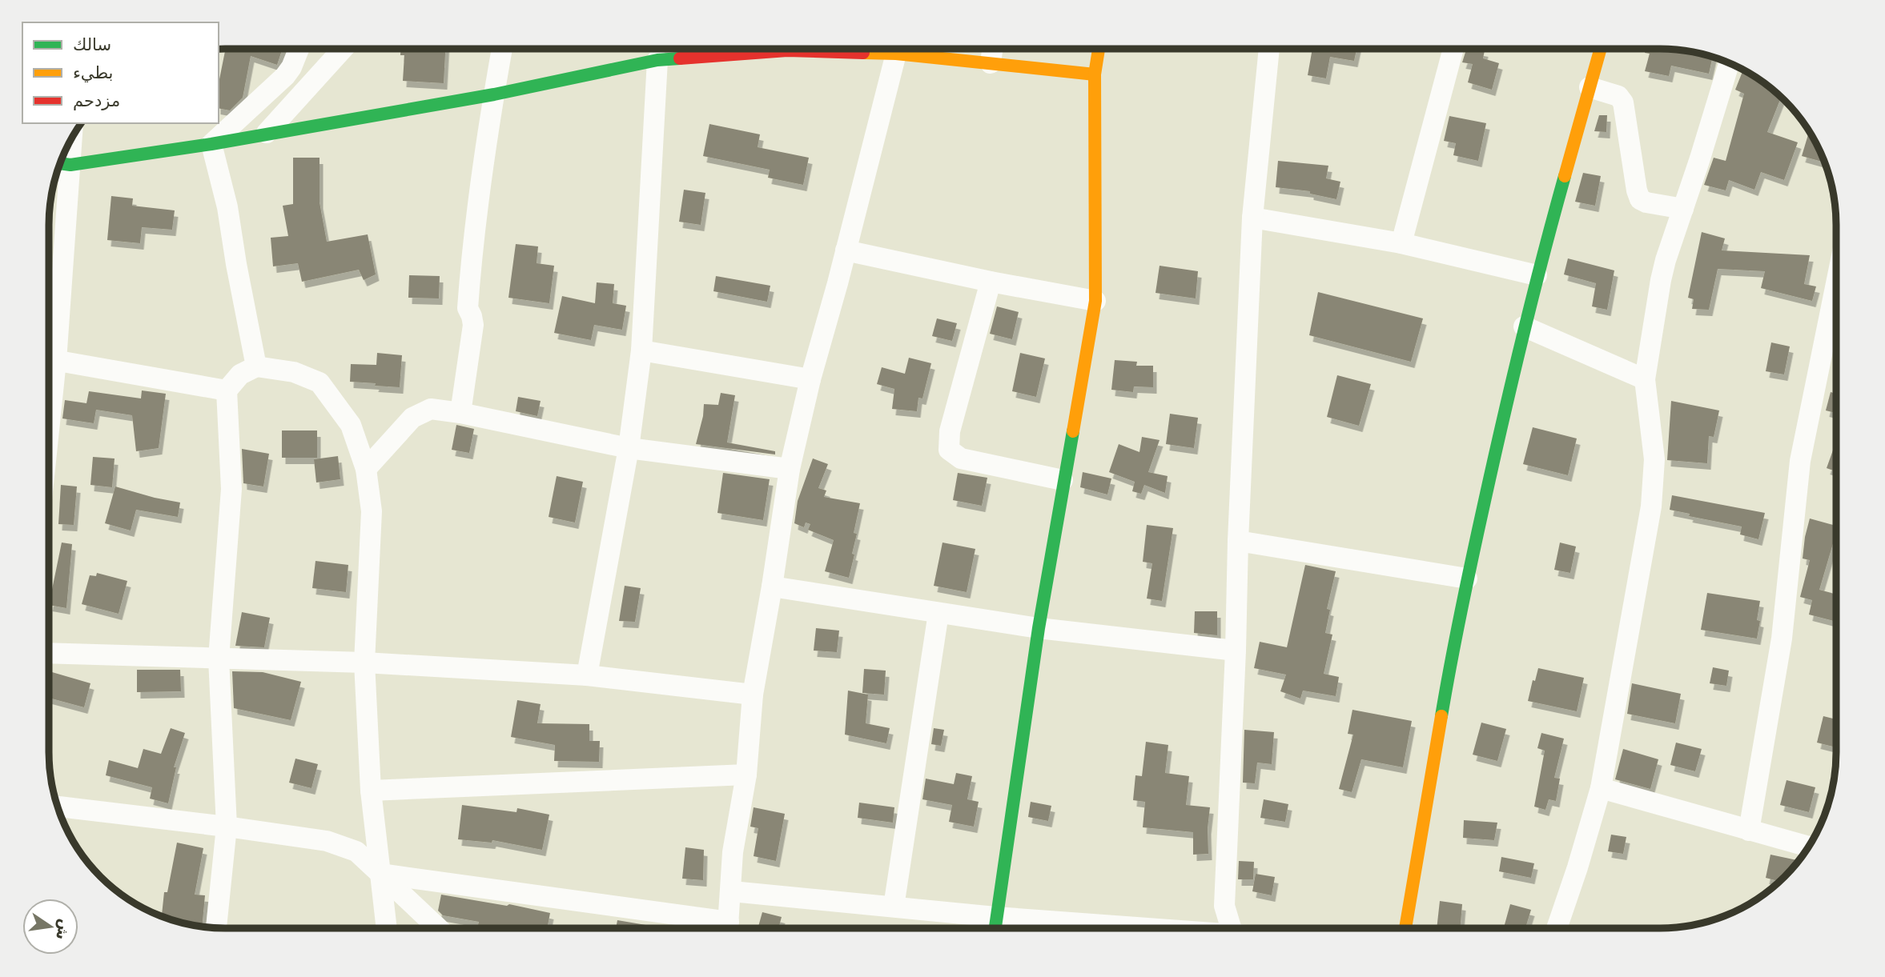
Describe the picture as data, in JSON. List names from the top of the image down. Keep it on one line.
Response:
{"legend":["سالك","بطيء","مزدحم"],"north":"right"}
